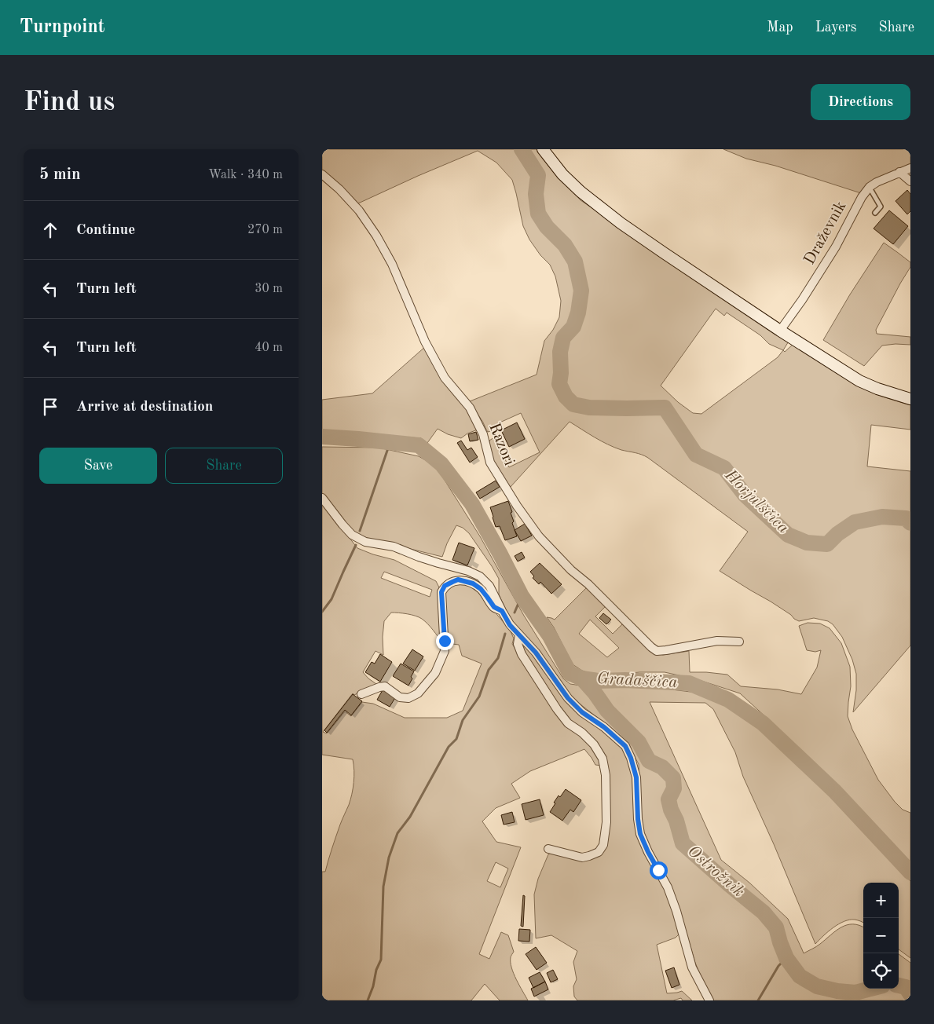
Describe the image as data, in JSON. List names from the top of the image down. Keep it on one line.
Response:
{"streets":{"street":["Draževnik","Razori"]},"water":["Horjulščica","Gradaščica","Ostrožnik"],"page":{"header":"Turnpoint","nav":["Map","Layers","Share"],"buttons":["Directions",["Save","Share"]],"title":"Find us","heading":["5 min","Walk · 340 m"],"list":[["Continue","270 m"],["Turn left","30 m"],["Turn left","40 m"],"Arrive at destination"],"map_buttons":["+","−"]}}
